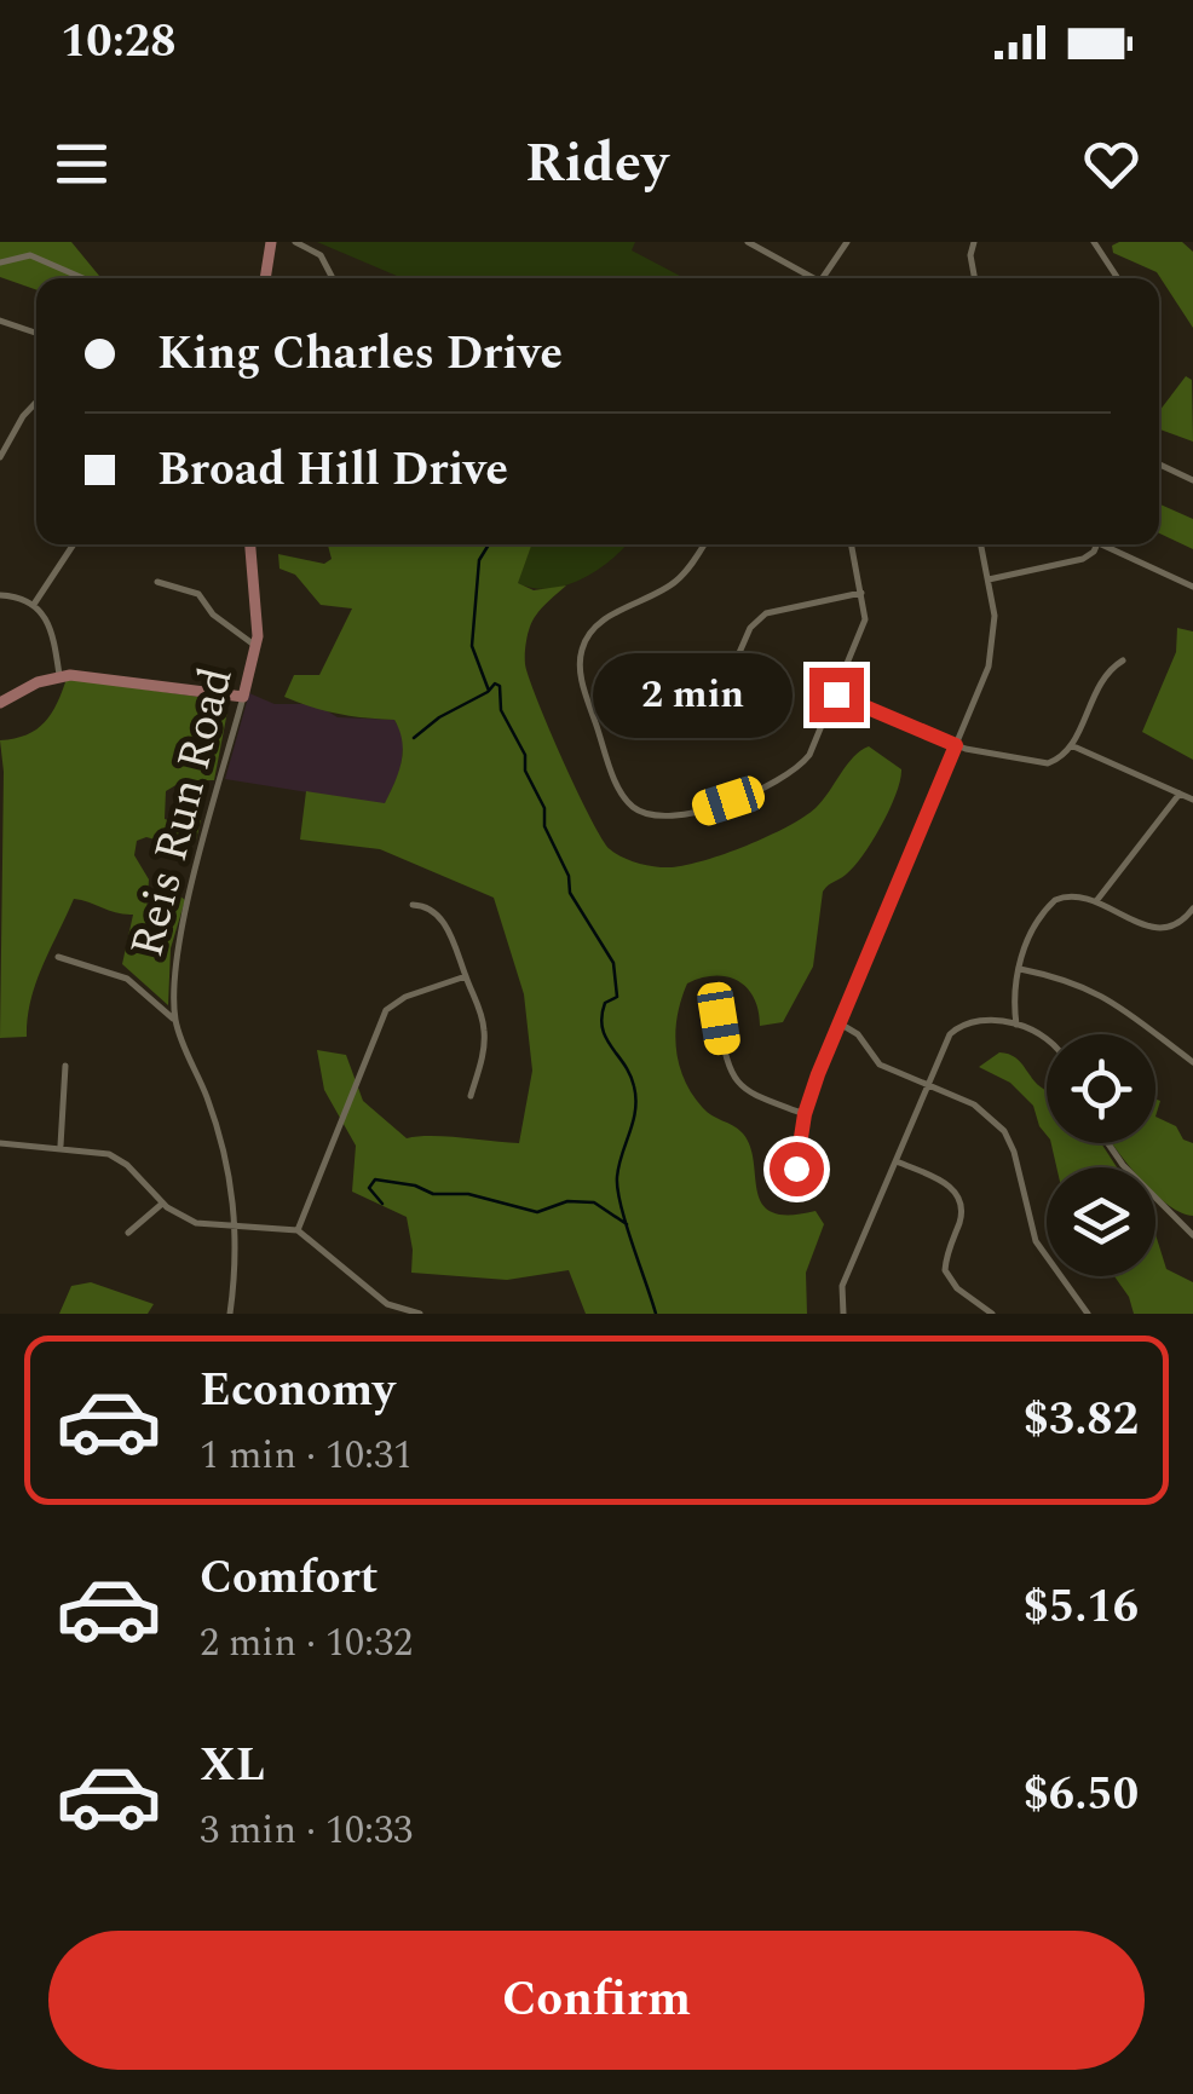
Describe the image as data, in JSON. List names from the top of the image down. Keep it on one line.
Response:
{"streets":{"main road":["Reis Run Road"]},"page":{"status":"10:28","header":"Ridey","banner":["King Charles Drive","Broad Hill Drive"],"bubble":"2 min","list":[{"name":"Economy","note":"1 min · 10:31","value":"$3.82"},{"name":"Comfort","note":"2 min · 10:32","value":"$5.16"},{"name":"XL","note":"3 min · 10:33","value":"$6.50"}],"buttons":"Confirm"}}
